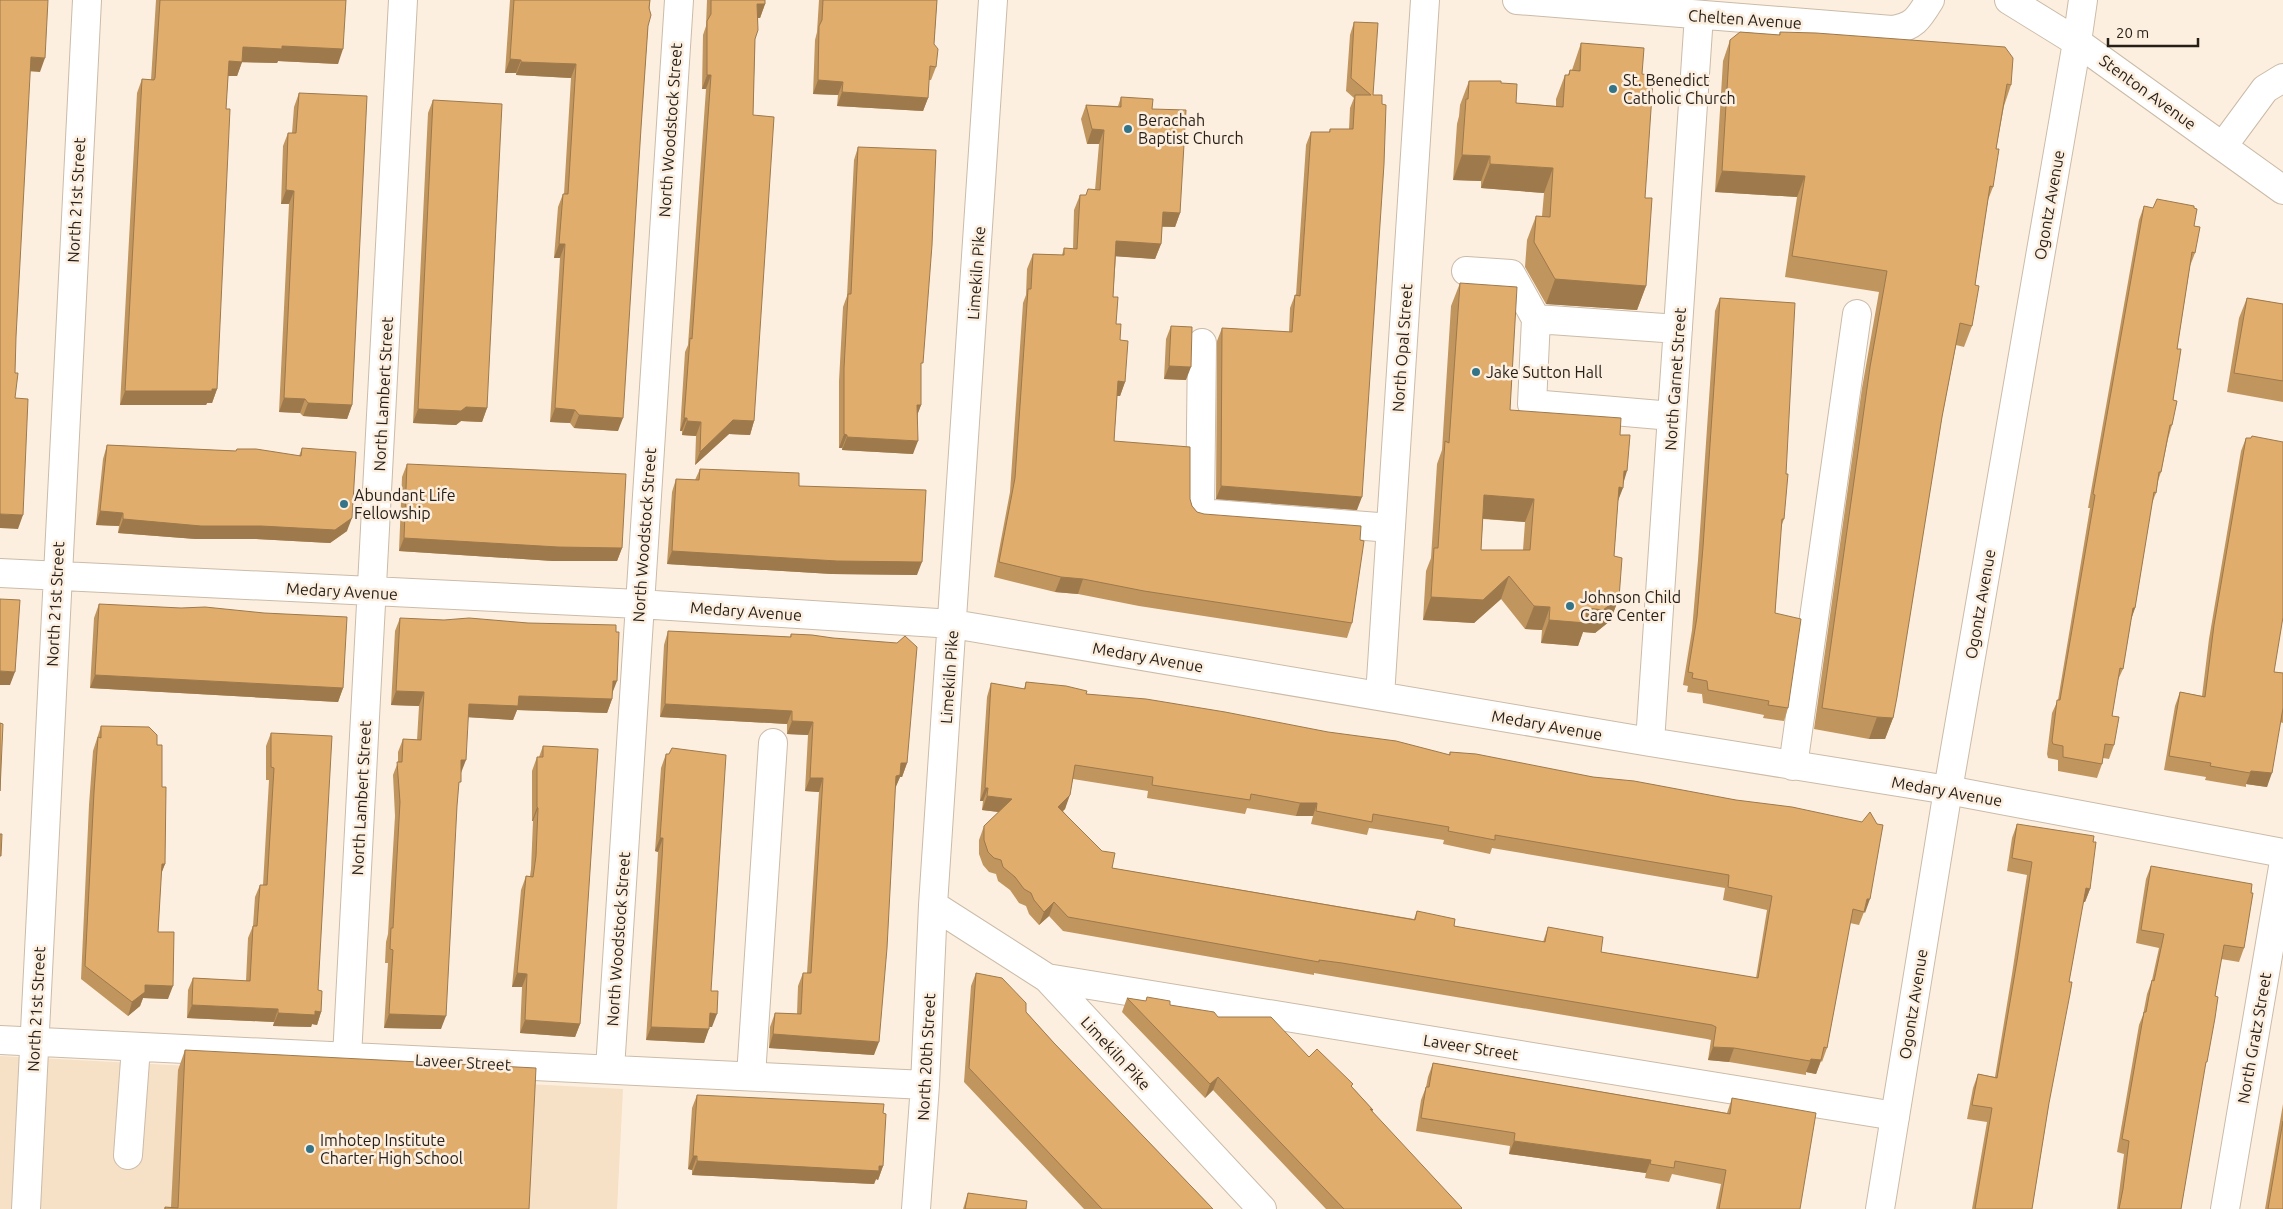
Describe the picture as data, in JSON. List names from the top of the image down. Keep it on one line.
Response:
{"streets":{"street":["Chelten Avenue","Stenton Avenue","North Woodstock Street","North 21st Street","Ogontz Avenue","Limekiln Pike","North Opal Street","North Garnet Street","North Lambert Street","Medary Avenue","North Gratz Street","Laveer Street","North 20th Street"]},"crossings":[["Chelten Avenue","North Garnet Street"],["Stenton Avenue","Ogontz Avenue"],["North Woodstock Street","Medary Avenue"],["North Woodstock Street","Laveer Street"],["North 21st Street","Medary Avenue"],["North 21st Street","Laveer Street"],["Ogontz Avenue","Medary Avenue"],["Ogontz Avenue","Laveer Street"],["Limekiln Pike","Medary Avenue"],["Limekiln Pike","Laveer Street"],["Limekiln Pike","North 20th Street"],["North Opal Street","Medary Avenue"],["North Garnet Street","Medary Avenue"],["North Lambert Street","Medary Avenue"],["North Lambert Street","Laveer Street"],["Laveer Street","North 20th Street"]],"places":["St. Benedict Catholic Church","Berachah Baptist Church","Jake Sutton Hall","Abundant Life Fellowship","Johnson Child Care Center","Imhotep Institute Charter High School"],"scale_bar":"20 m"}
